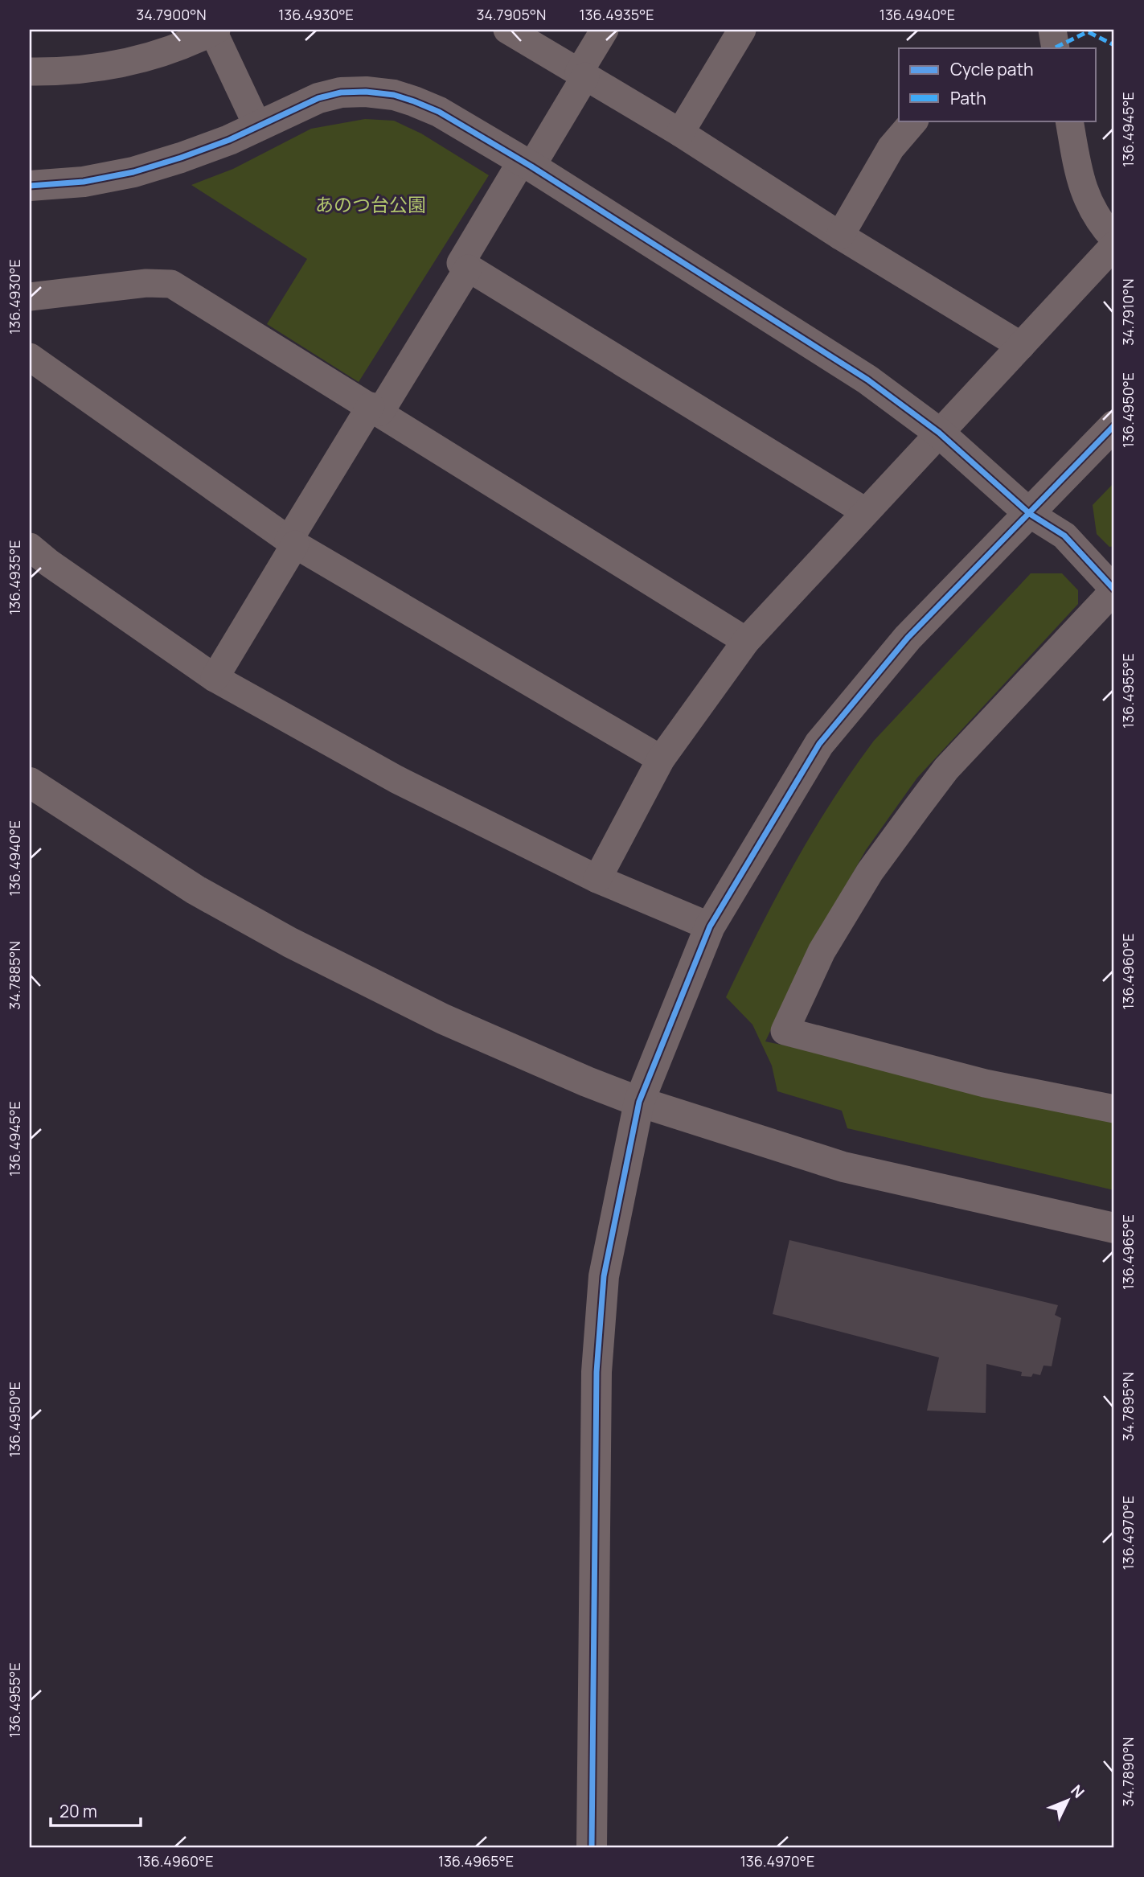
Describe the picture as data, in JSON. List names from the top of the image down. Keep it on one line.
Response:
{"parks":["あのつ台公園"],"legend":["Cycle path","Path"],"scale_bar":"20 m","north":"top right","coordinates":["34.7900°N","136.4930°E","34.7905°N","136.4935°E","136.4940°E","136.4945°E","34.7910°N","136.4950°E","136.4955°E","136.4960°E","34.7885°N","136.4965°E","34.7895°N","136.4970°E","34.7890°N"]}
